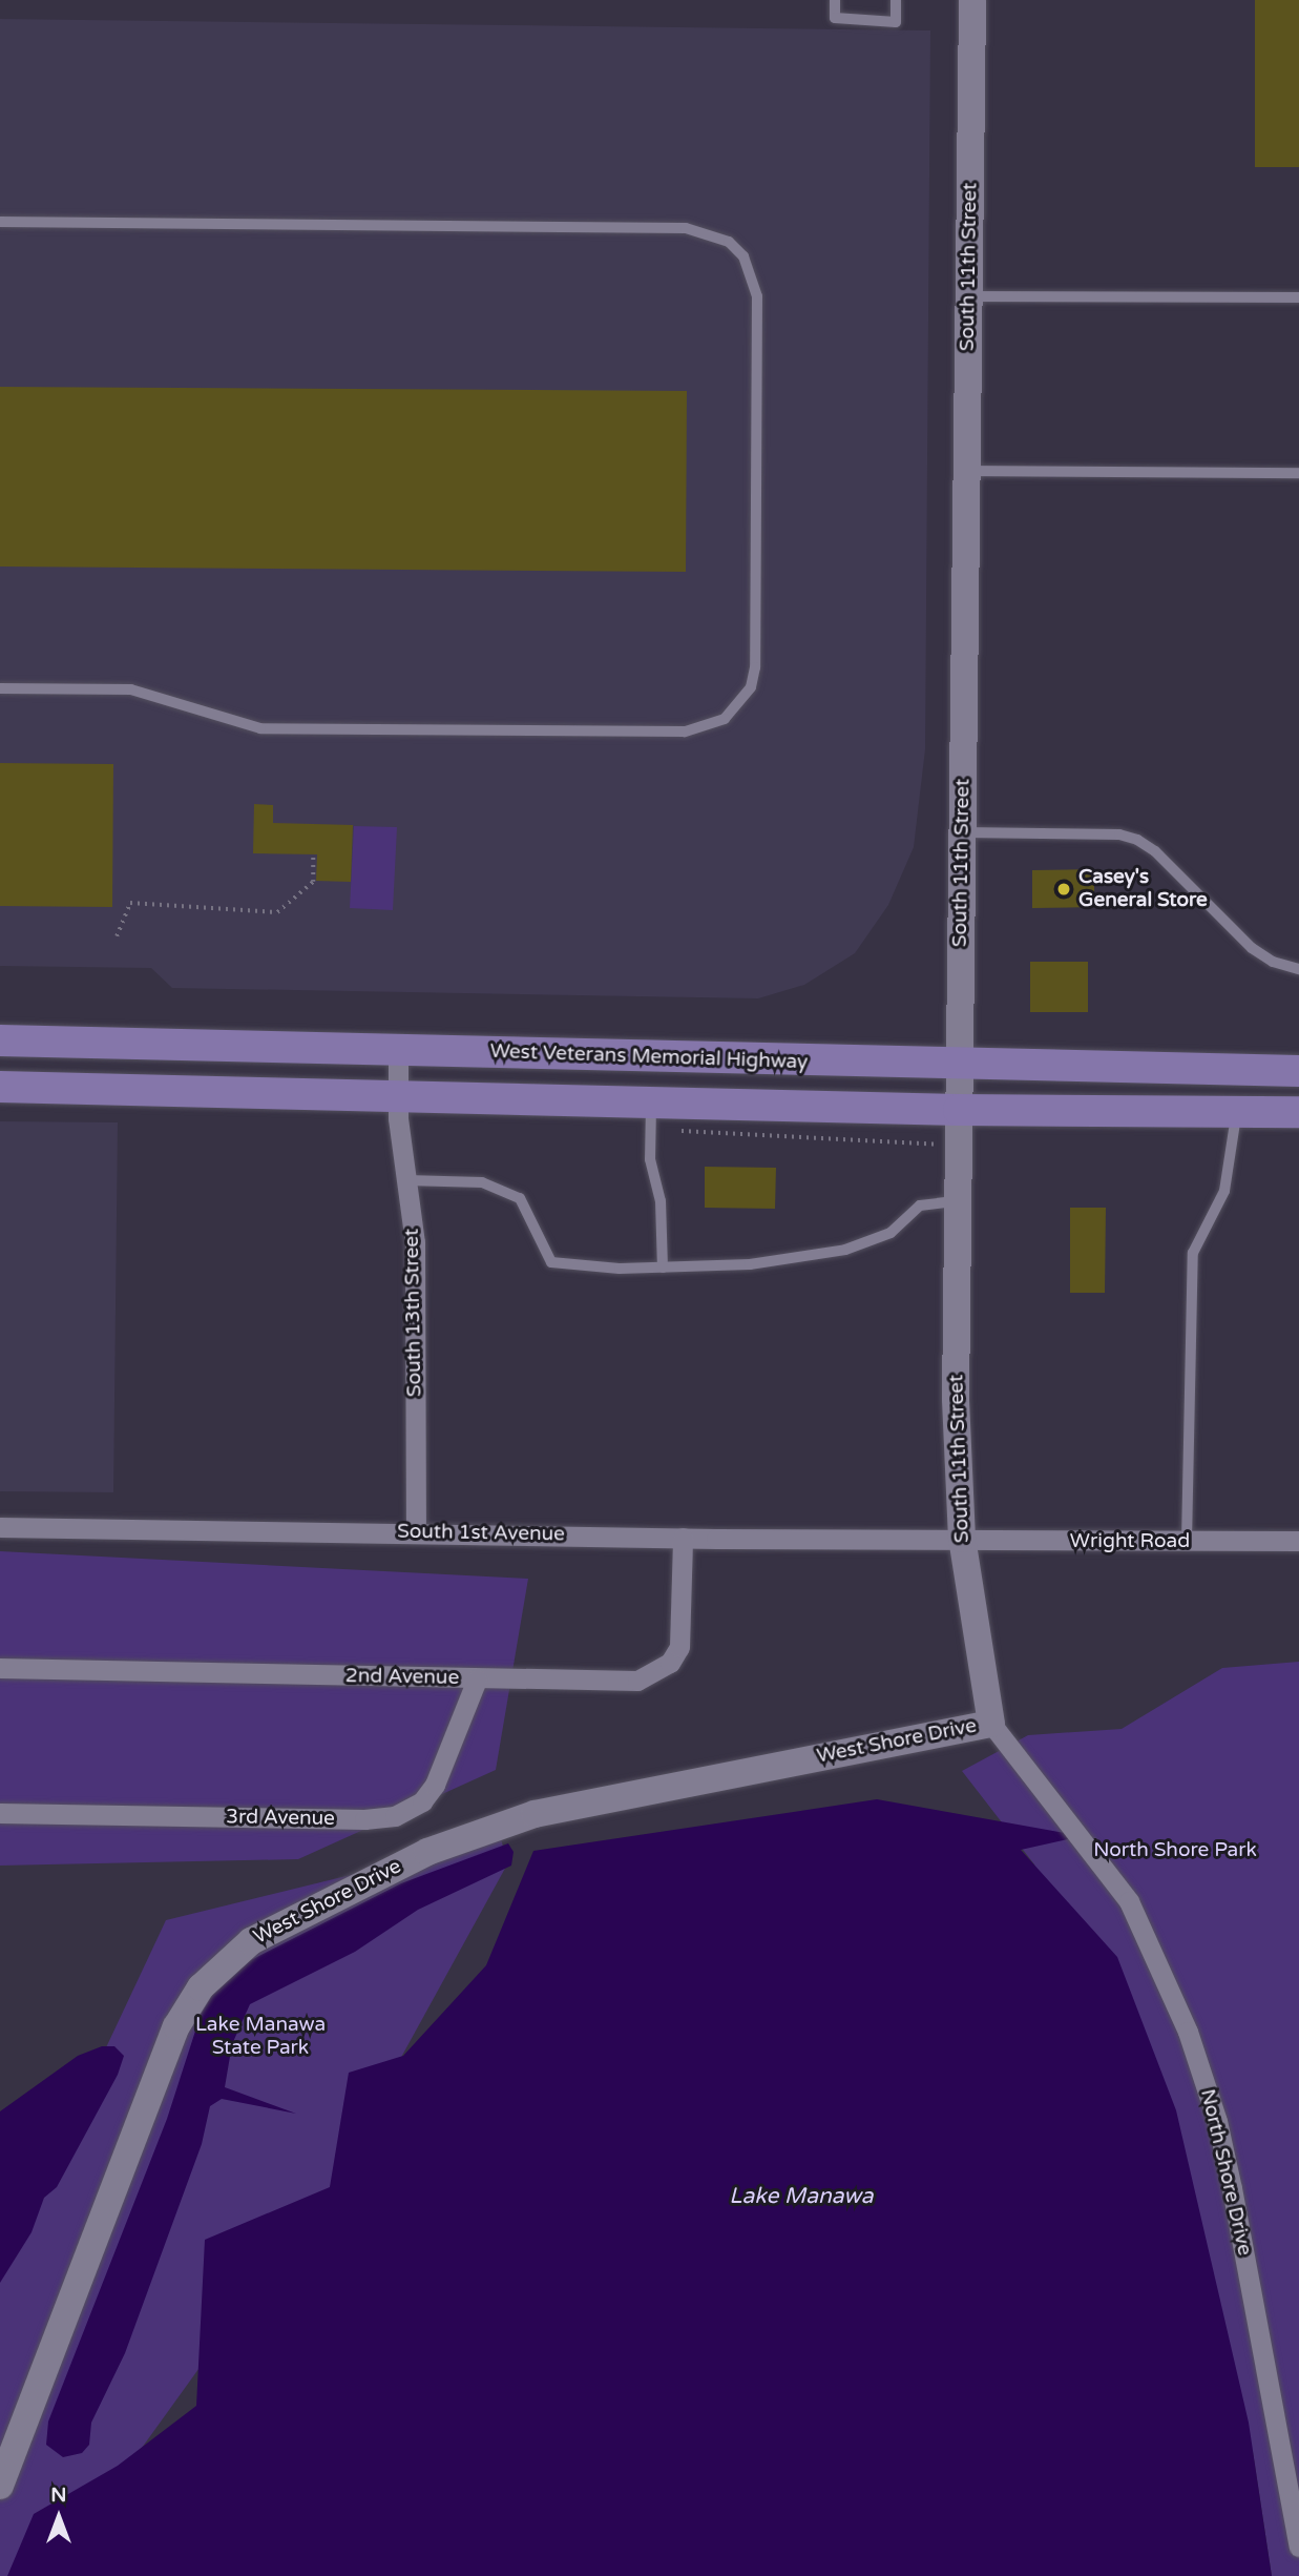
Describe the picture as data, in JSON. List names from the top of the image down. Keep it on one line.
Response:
{"streets":{"main road":["West Veterans Memorial Highway"],"street":["South 11th Street","South 13th Street","South 1st Avenue","Wright Road","2nd Avenue","West Shore Drive","3rd Avenue","North Shore Drive"]},"crossings":[["South 11th Street","West Veterans Memorial Highway"],["South 11th Street","South 1st Avenue"],["South 11th Street","Wright Road"],["South 11th Street","West Shore Drive"],["South 11th Street","North Shore Drive"],["West Veterans Memorial Highway","South 13th Street"],["South 13th Street","South 1st Avenue"],["South 1st Avenue","Wright Road"],["South 1st Avenue","2nd Avenue"],["2nd Avenue","3rd Avenue"],["West Shore Drive","North Shore Drive"]],"water":["Lake Manawa"],"parks":["North Shore Park","Lake Manawa State Park"],"places":["Casey's General Store"],"north":"top"}
